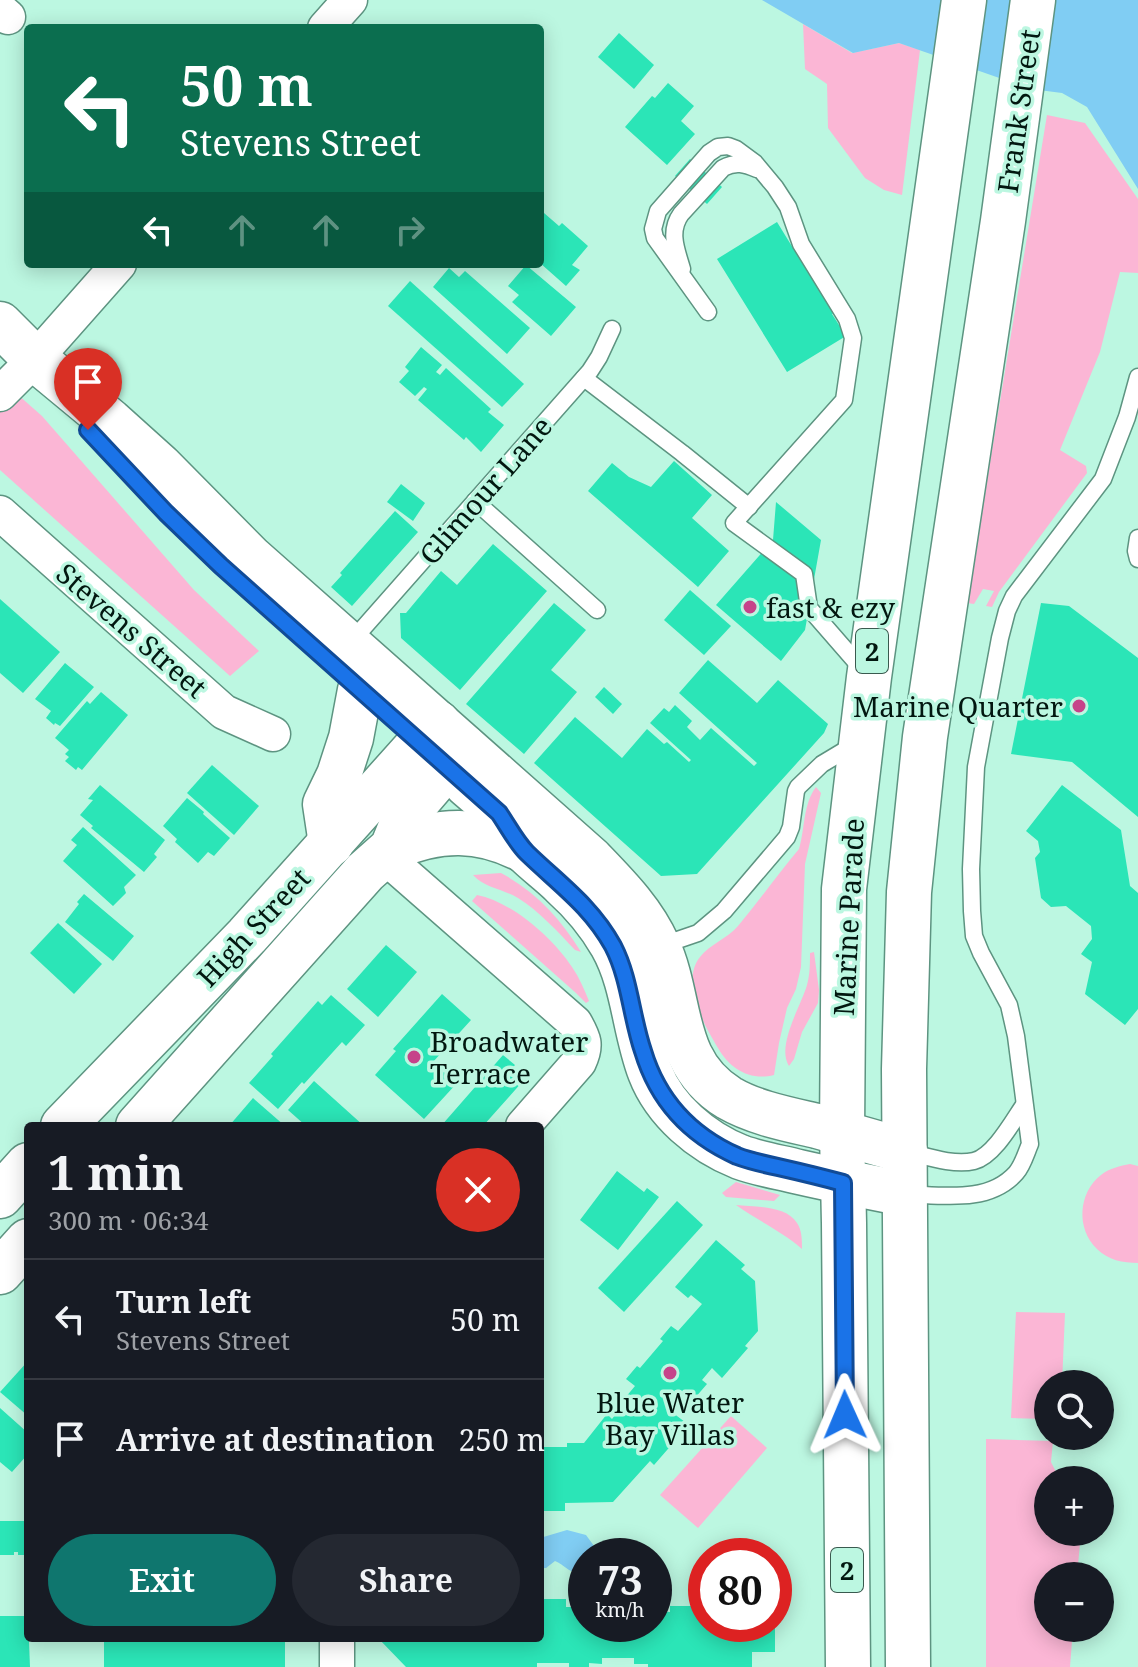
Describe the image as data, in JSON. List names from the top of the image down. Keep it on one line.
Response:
{"streets":{"main road":["Frank Street","2","Marine Parade","High Street"],"street":["Stevens Street"],"lane":["Glimour Lane"]},"places":["fast & ezy","Marine Quarter","Broadwater Terrace","Blue Water Bay Villas"],"page":{"turn":["50 m","Stevens Street"],"heading":["1 min","300 m · 06:34"],"list":[{"name":"Turn left","note":"Stevens Street","value":"50 m"},{"name":"Arrive at destination","value":"250 m"}],"map_buttons":["+","−"],"buttons":["Exit","Share"],"speed":"73 km/h","limit":"80"}}
